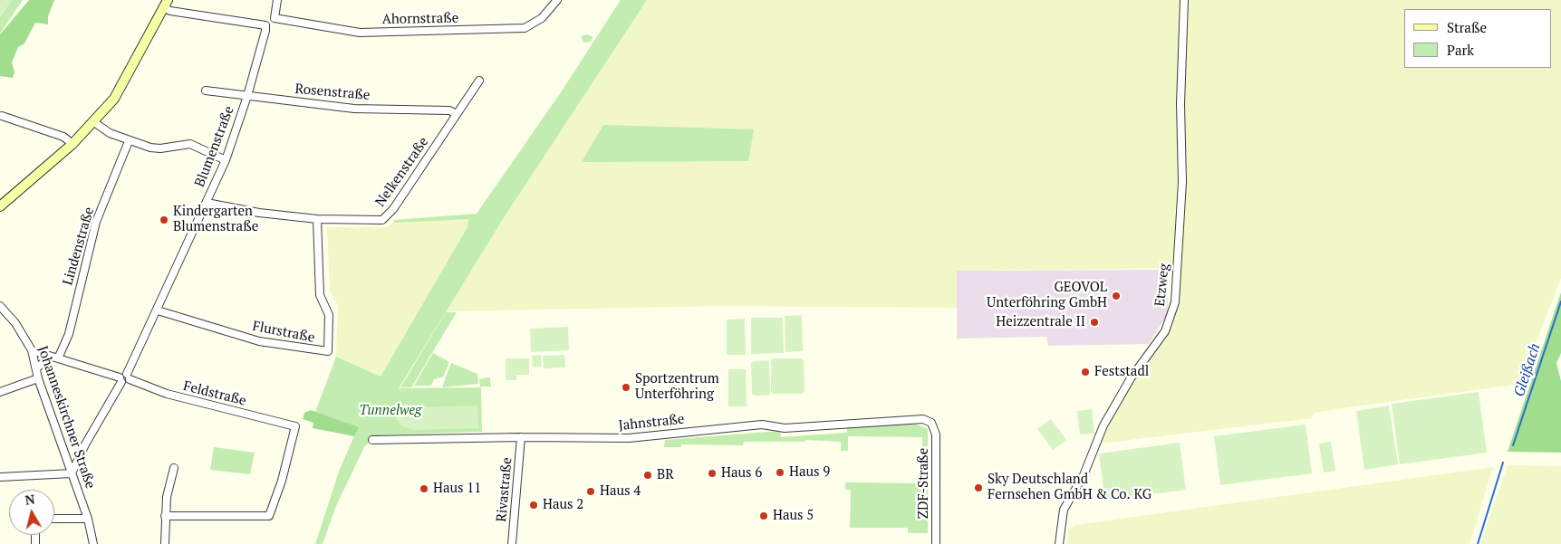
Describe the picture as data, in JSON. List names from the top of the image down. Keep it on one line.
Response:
{"streets":{"street":["Ahornstraße","Rosenstraße","Blumenstraße","Nelkenstraße","Lindenstraße","Etzweg","Flurstraße","Feldstraße","Johanneskirchner Straße","Jahnstraße","ZDF-Straße","Rivastraße"]},"crossings":[["Rosenstraße","Blumenstraße"],["Rosenstraße","Nelkenstraße"],["Blumenstraße","Nelkenstraße"],["Blumenstraße","Flurstraße"],["Blumenstraße","Feldstraße"],["Blumenstraße","Johanneskirchner Straße"],["Nelkenstraße","Flurstraße"],["Lindenstraße","Feldstraße"],["Feldstraße","Johanneskirchner Straße"],["Jahnstraße","ZDF-Straße"],["Jahnstraße","Rivastraße"]],"water":["Gleißach"],"parks":["Tunnelweg"],"places":["Kindergarten Blumenstraße","GEOVOL Unterföhring GmbH","Heizzentrale II","Feststadl","Sportzentrum Unterföhring","Haus 9","Haus 6","BR","Sky Deutschland Fernsehen GmbH & Co. KG","Haus 11","Haus 4","Haus 2","Haus 5"],"legend":["Straße","Park"],"north":"top"}
